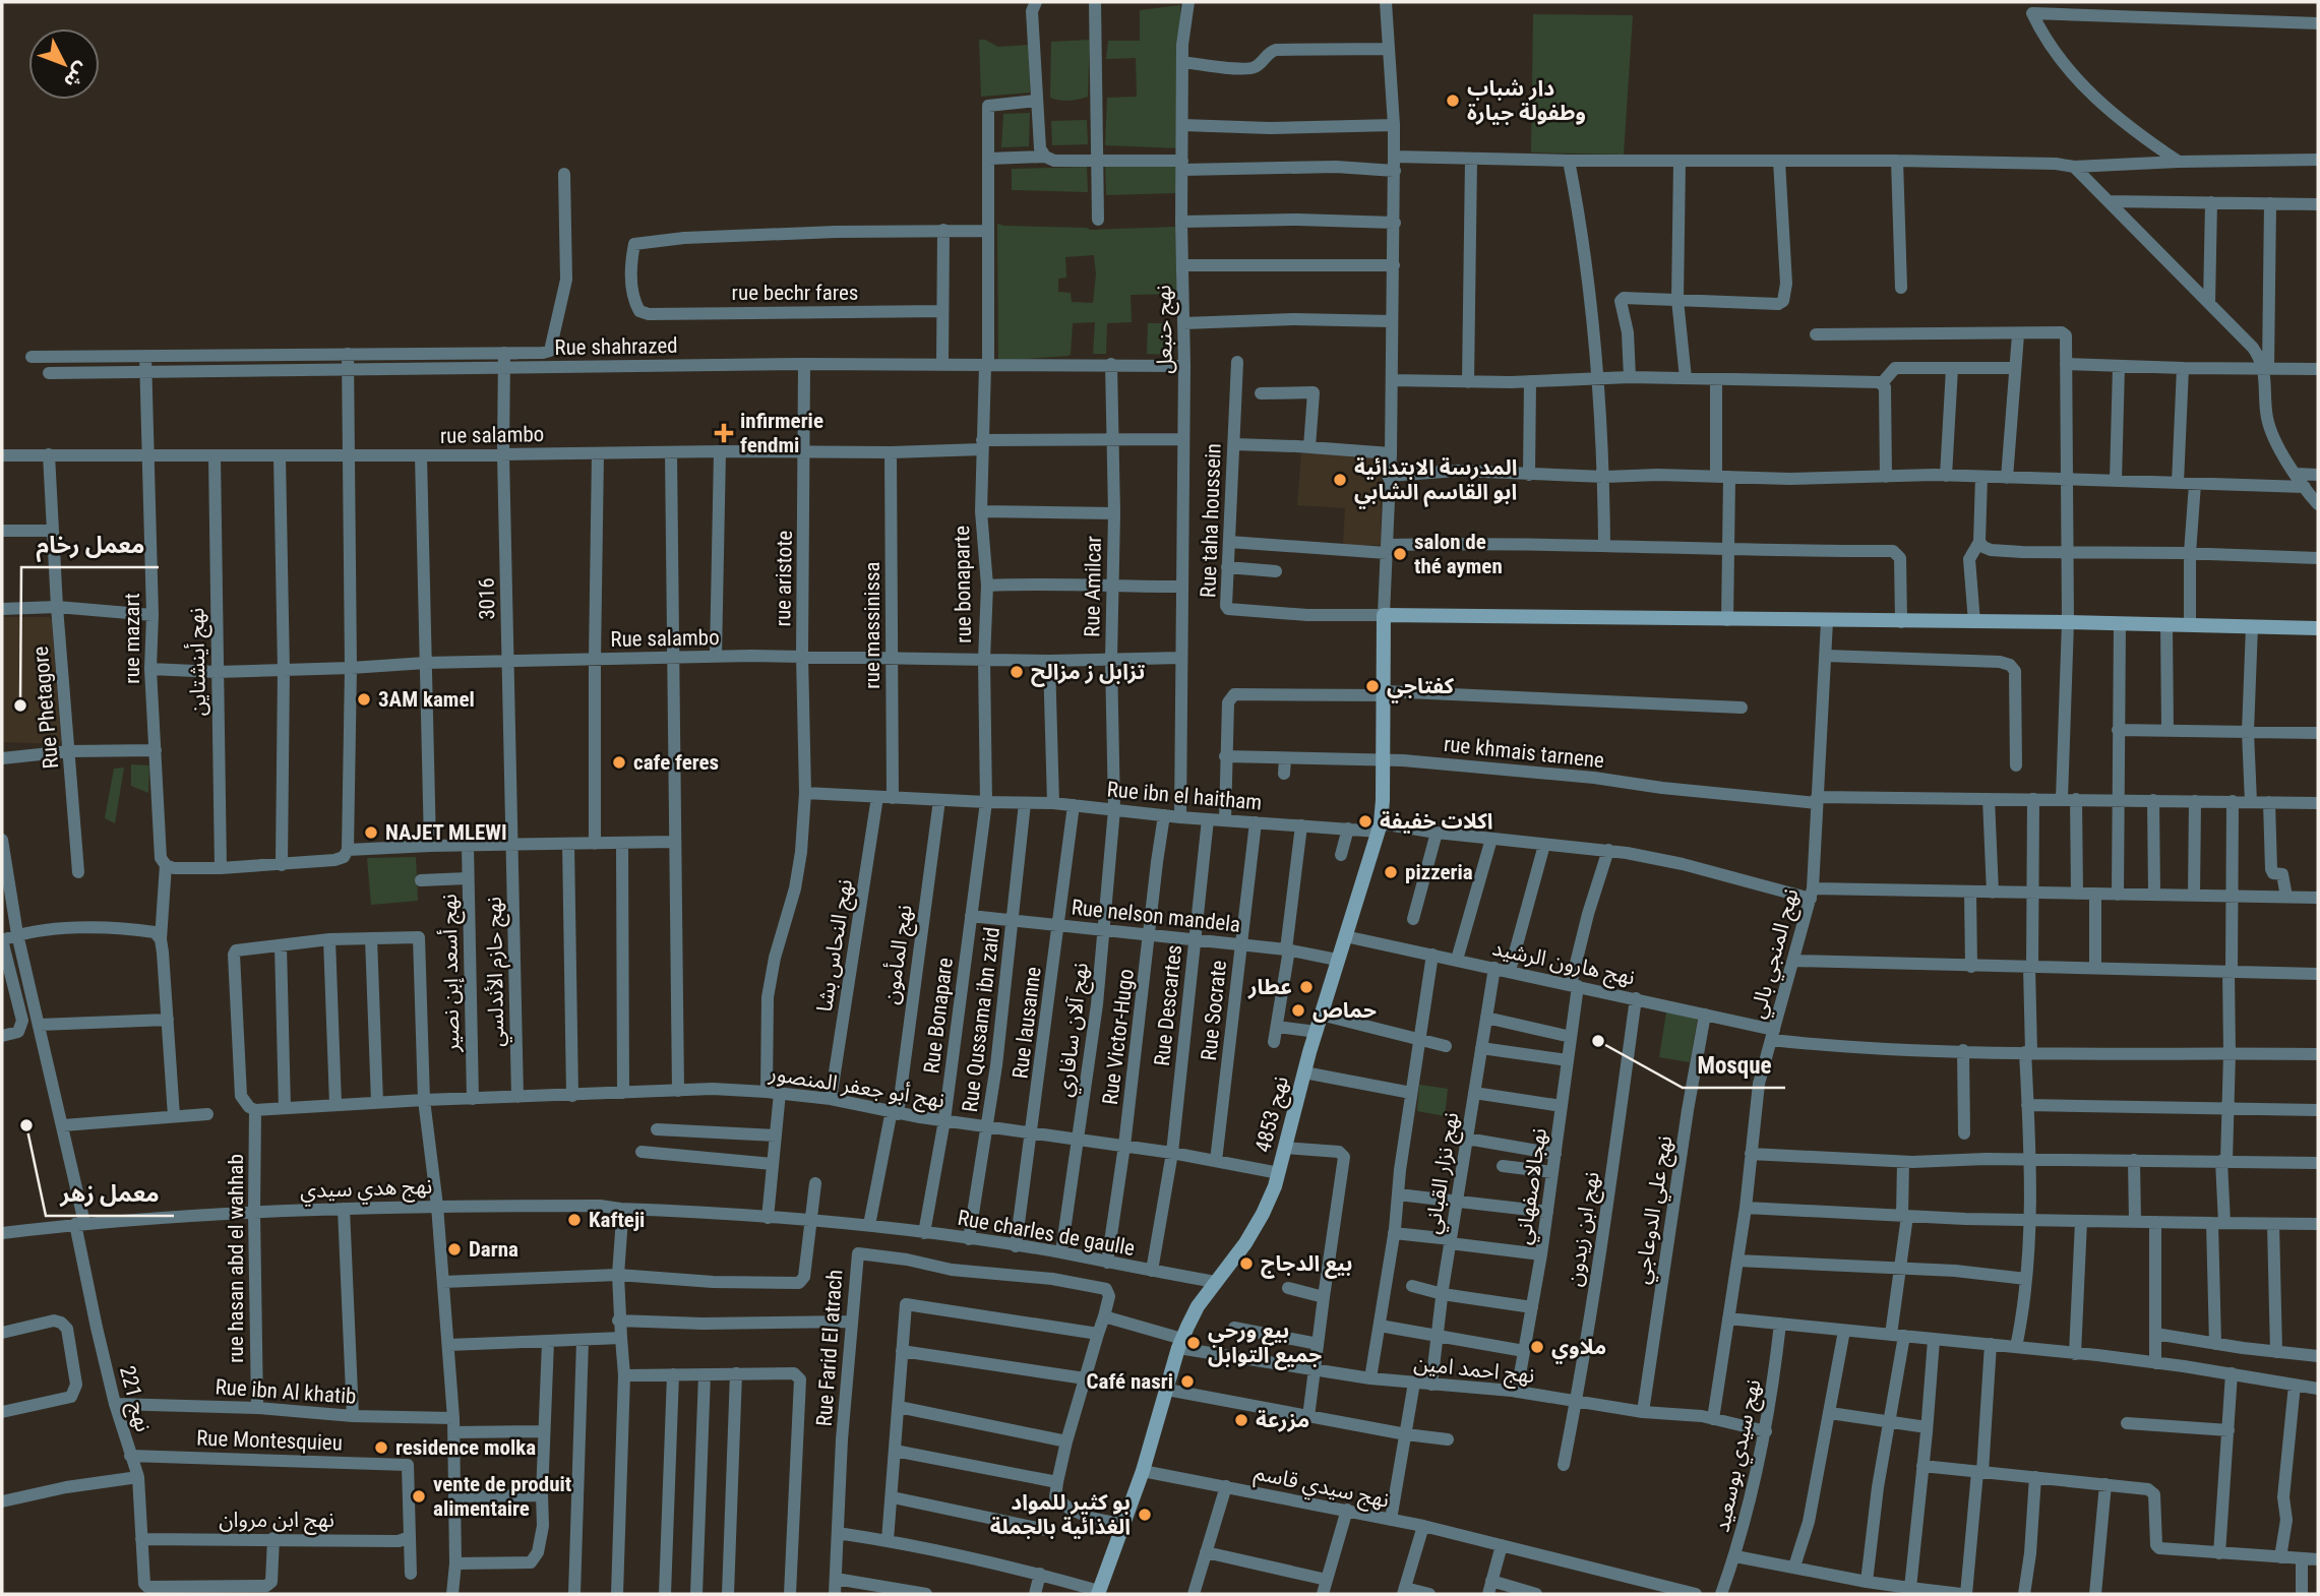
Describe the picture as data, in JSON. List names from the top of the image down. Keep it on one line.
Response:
{"streets":{"street":["rue bechr fares","نهج حنبعل","Rue shahrazed","rue salambo","Rue taha houssein","rue aristote","rue bonaparte","Rue Amilcar","3016","rue massinissa","rue mazart","Rue salambo","نهج أينشتاين","Rue Phetagore","rue khmais tarnene","Rue ibn el haitham","Rue nelson mandela","نهج النحاس بشا","نهج المنجي بالي","نهج المأمون","نهج هارون الرشيد","نهج حازم الأندلسي","نهج أسعد إبن نصير","Rue Descartes","Rue Socrate","Rue Bonapare","Rue Qussama ibn zaid","Rue lausanne","نهج آلان سافاري","Rue Victor-Hugo","نهج أبو جعفر المنصور","نهج 4853","نهج نزار القباني","نهجالاصفهاني","نهج هدي سيدي","نهج علي الدوعاجي","نهج ابن زيدون","Rue charles de gaulle","rue hasan abd el wahhab","Rue Farid El atrach","نهج احمد امين","Rue ibn Al khatib","نهج 221","Rue Montesquieu","نهج سيدي بوسعيد","نهج سيدي قاسم","نهج ابن مروان"]},"crossings":[["نهج حنبعل","Rue shahrazed"],["نهج حنبعل","rue salambo"],["نهج حنبعل","Rue salambo"],["نهج حنبعل","Rue ibn el haitham"],["Rue shahrazed","rue aristote"],["Rue shahrazed","rue bonaparte"],["Rue shahrazed","Rue Amilcar"],["Rue shahrazed","3016"],["Rue shahrazed","rue mazart"],["rue salambo","rue aristote"],["rue salambo","rue bonaparte"],["rue salambo","Rue Amilcar"],["rue salambo","3016"],["rue salambo","rue massinissa"],["rue salambo","rue mazart"],["rue salambo","نهج أينشتاين"],["rue salambo","Rue Phetagore"],["Rue taha houssein","نهج 4853"],["rue aristote","Rue salambo"],["rue aristote","Rue ibn el haitham"],["rue aristote","نهج أبو جعفر المنصور"],["rue aristote","نهج هدي سيدي"],["rue aristote","Rue charles de gaulle"],["rue bonaparte","Rue salambo"],["rue bonaparte","Rue ibn el haitham"],["rue bonaparte","Rue Bonapare"],["Rue Amilcar","Rue salambo"],["Rue Amilcar","Rue ibn el haitham"],["Rue Amilcar","نهج آلان سافاري"],["3016","Rue salambo"],["3016","نهج حازم الأندلسي"],["rue massinissa","Rue salambo"],["rue massinissa","Rue ibn el haitham"],["rue mazart","Rue salambo"],["Rue salambo","نهج أينشتاين"],["rue khmais tarnene","نهج المنجي بالي"],["rue khmais tarnene","نهج 4853"],["Rue ibn el haitham","نهج النحاس بشا"],["Rue ibn el haitham","نهج المنجي بالي"],["Rue ibn el haitham","نهج المأمون"],["Rue ibn el haitham","Rue Descartes"],["Rue ibn el haitham","Rue Socrate"],["Rue ibn el haitham","Rue Bonapare"],["Rue ibn el haitham","Rue Qussama ibn zaid"],["Rue ibn el haitham","Rue lausanne"],["Rue ibn el haitham","نهج آلان سافاري"],["Rue ibn el haitham","Rue Victor-Hugo"],["Rue ibn el haitham","نهج 4853"],["Rue ibn el haitham","نهجالاصفهاني"],["Rue nelson mandela","Rue Descartes"],["Rue nelson mandela","Rue Socrate"],["Rue nelson mandela","Rue Bonapare"],["Rue nelson mandela","Rue Qussama ibn zaid"],["Rue nelson mandela","Rue lausanne"],["Rue nelson mandela","نهج آلان سافاري"],["Rue nelson mandela","Rue Victor-Hugo"],["Rue nelson mandela","نهج 4853"],["نهج النحاس بشا","نهج أبو جعفر المنصور"],["نهج المنجي بالي","نهج هارون الرشيد"],["نهج المنجي بالي","نهج احمد امين"],["نهج المأمون","نهج أبو جعفر المنصور"],["نهج المأمون","Rue charles de gaulle"],["نهج هارون الرشيد","نهج 4853"],["نهج هارون الرشيد","نهج نزار القباني"],["نهج هارون الرشيد","نهجالاصفهاني"],["نهج هارون الرشيد","نهج علي الدوعاجي"],["نهج هارون الرشيد","نهج ابن زيدون"],["نهج حازم الأندلسي","نهج أبو جعفر المنصور"],["نهج أسعد إبن نصير","نهج أبو جعفر المنصور"],["Rue Descartes","نهج أبو جعفر المنصور"],["Rue Descartes","Rue charles de gaulle"],["Rue Socrate","نهج أبو جعفر المنصور"],["Rue Bonapare","نهج أبو جعفر المنصور"],["Rue Bonapare","Rue charles de gaulle"],["Rue Qussama ibn zaid","نهج أبو جعفر المنصور"],["Rue Qussama ibn zaid","Rue charles de gaulle"],["Rue lausanne","نهج أبو جعفر المنصور"],["Rue lausanne","Rue charles de gaulle"],["نهج آلان سافاري","نهج أبو جعفر المنصور"],["نهج آلان سافاري","Rue charles de gaulle"],["Rue Victor-Hugo","نهج أبو جعفر المنصور"],["Rue Victor-Hugo","Rue charles de gaulle"],["نهج أبو جعفر المنصور","نهج 4853"],["نهج أبو جعفر المنصور","rue hasan abd el wahhab"],["نهج 4853","Rue charles de gaulle"],["نهج 4853","نهج احمد امين"],["نهج 4853","نهج سيدي قاسم"],["نهج نزار القباني","نهج احمد امين"],["نهجالاصفهاني","نهج احمد امين"],["نهج هدي سيدي","Rue charles de gaulle"],["نهج هدي سيدي","rue hasan abd el wahhab"],["نهج هدي سيدي","نهج 221"],["نهج علي الدوعاجي","نهج احمد امين"],["نهج ابن زيدون","نهج احمد امين"],["rue hasan abd el wahhab","Rue ibn Al khatib"],["نهج احمد امين","نهج سيدي بوسعيد"],["Rue ibn Al khatib","نهج 221"],["نهج 221","Rue Montesquieu"],["نهج 221","نهج ابن مروان"],["Rue Montesquieu","نهج ابن مروان"]],"places":{"other":["دار شباب وطفولة جيارة","المدرسة الابتدائية ابو القاسم الشابي","salon de thé aymen","تزابل ز مزالح","كفتاجي","3AM kamel","معمل رخام","cafe feres","اكلات خفيفة","NAJET MLEWI","pizzeria","عطار","حماص","Mosque","معمل زهر","Kafteji","Darna","بيع الدجاج","بيع ورحي جميع التوابل","ملاوي","Café nasri","مزرعة","residence molka","vente de produit alimentaire","بو كثير للمواد الغذائية بالجملة"],"health":["infirmerie fendmi"]},"north":"bottom right"}
